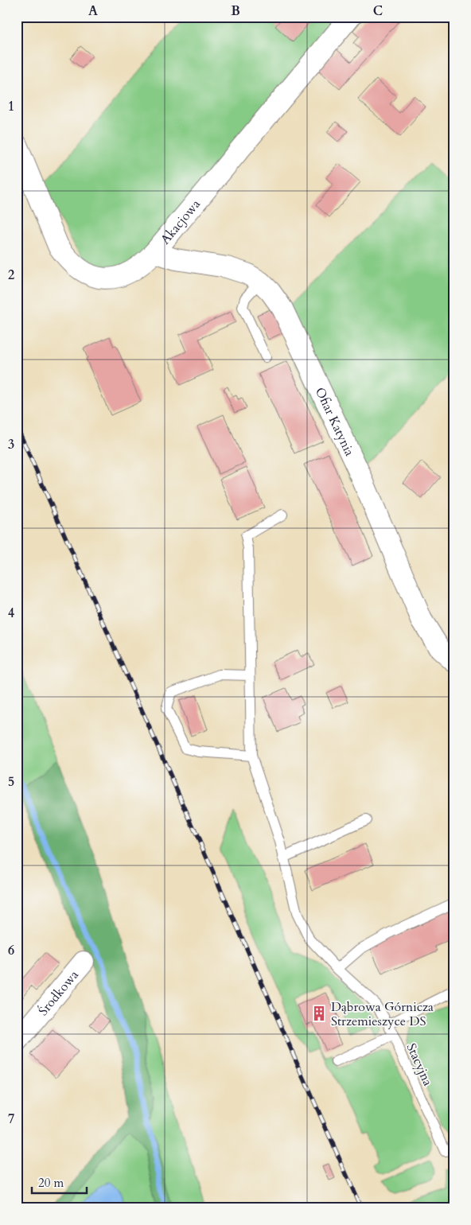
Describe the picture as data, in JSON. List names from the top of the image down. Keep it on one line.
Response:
{"streets":{"street":["Akacjowa","Ofiar Katynia","Środkowa"],"lane":["Stacyjna"]},"crossings":[["Akacjowa","Ofiar Katynia"]],"places":{"building":["Dąbrowa Górnicza Strzemieszyce DS"]},"scale_bar":"20 m","grid":{"columns":["A","B","C"],"rows":["1","2","3","4","5","6","7"]}}
